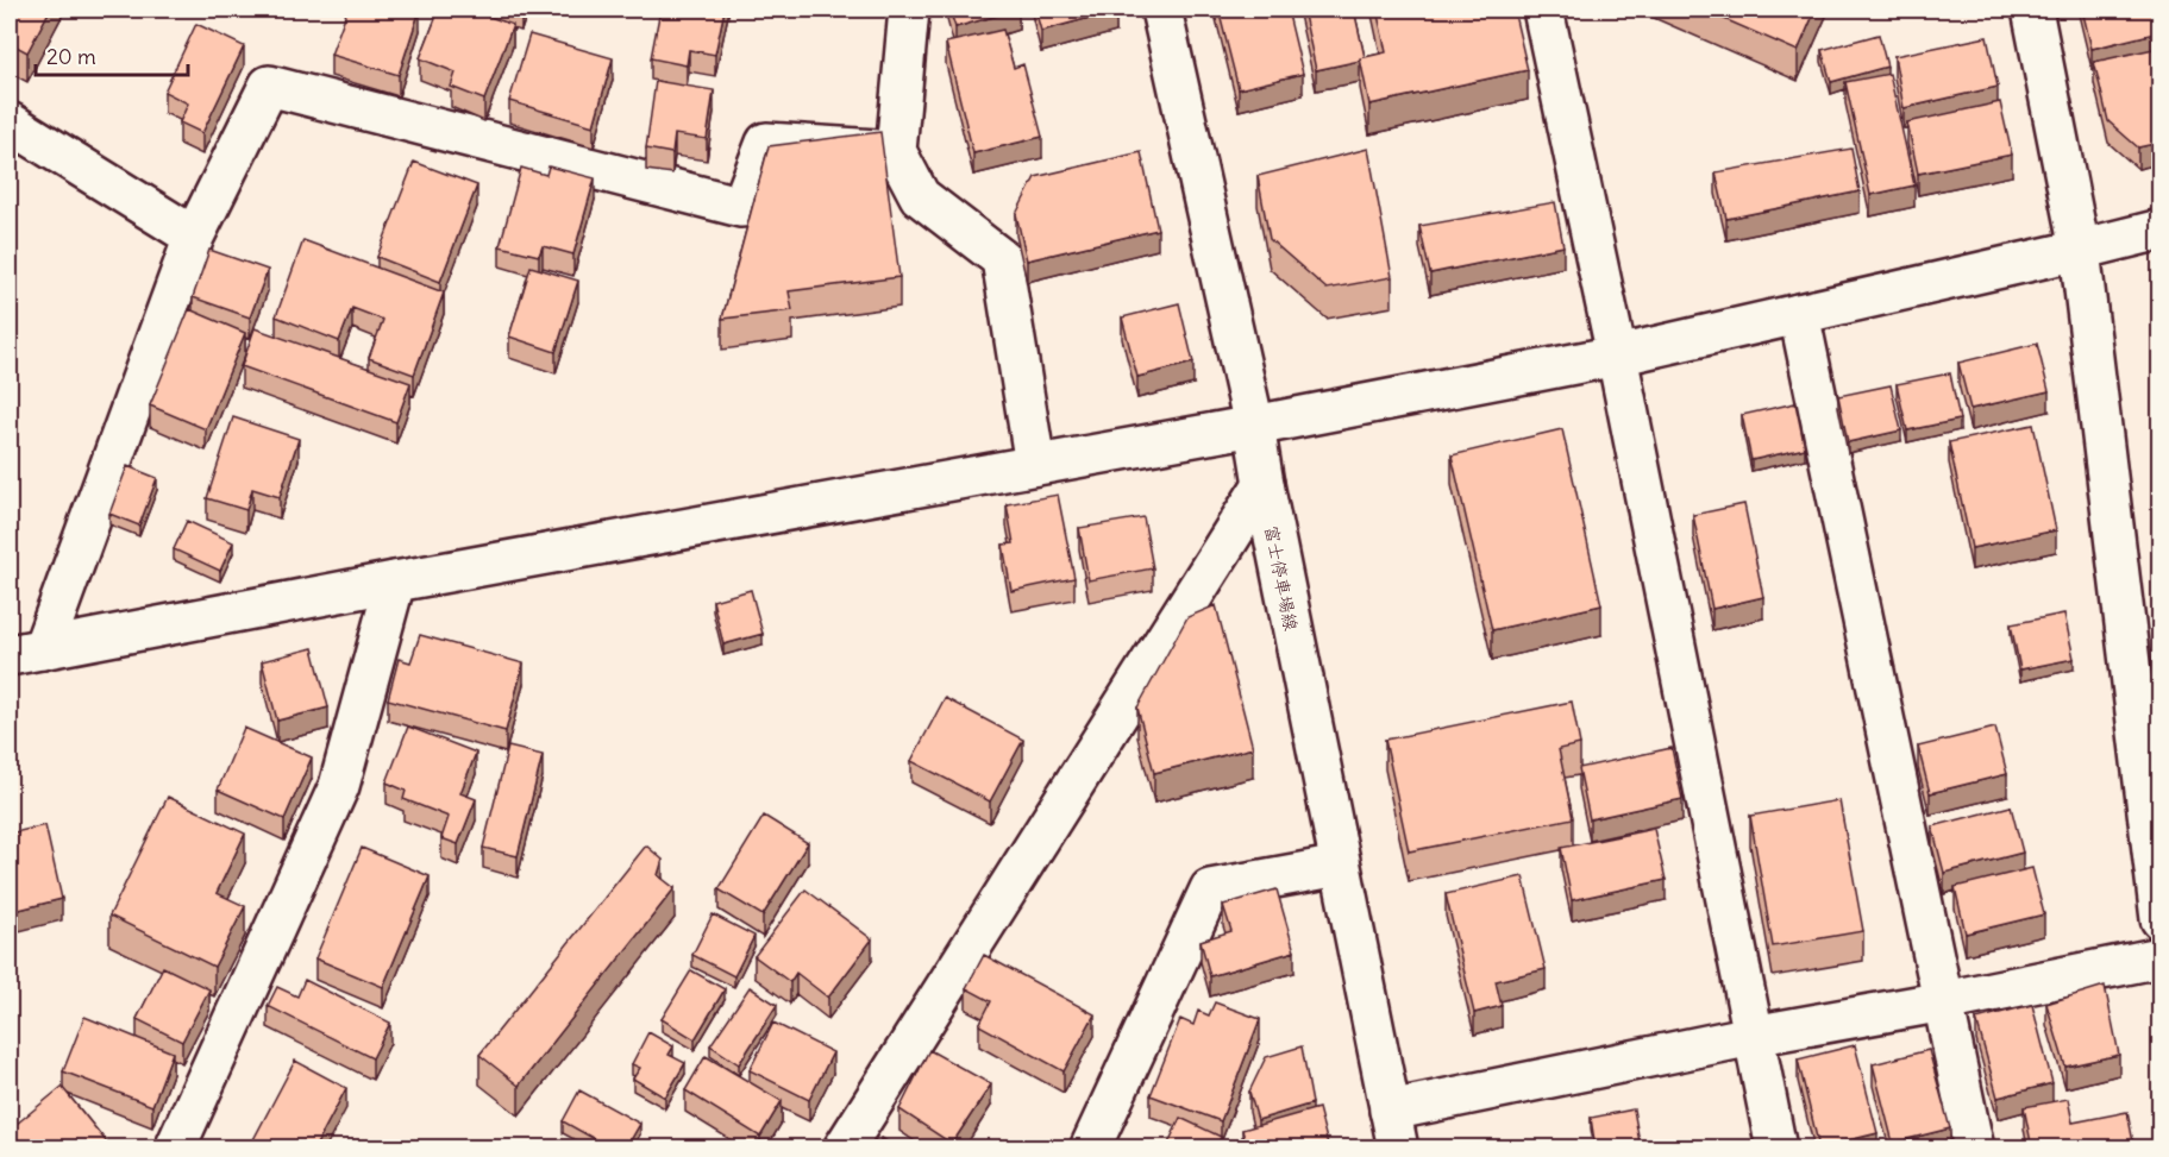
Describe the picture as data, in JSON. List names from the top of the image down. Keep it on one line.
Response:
{"streets":{"street":["富士停車場線"]},"scale_bar":"20 m"}
